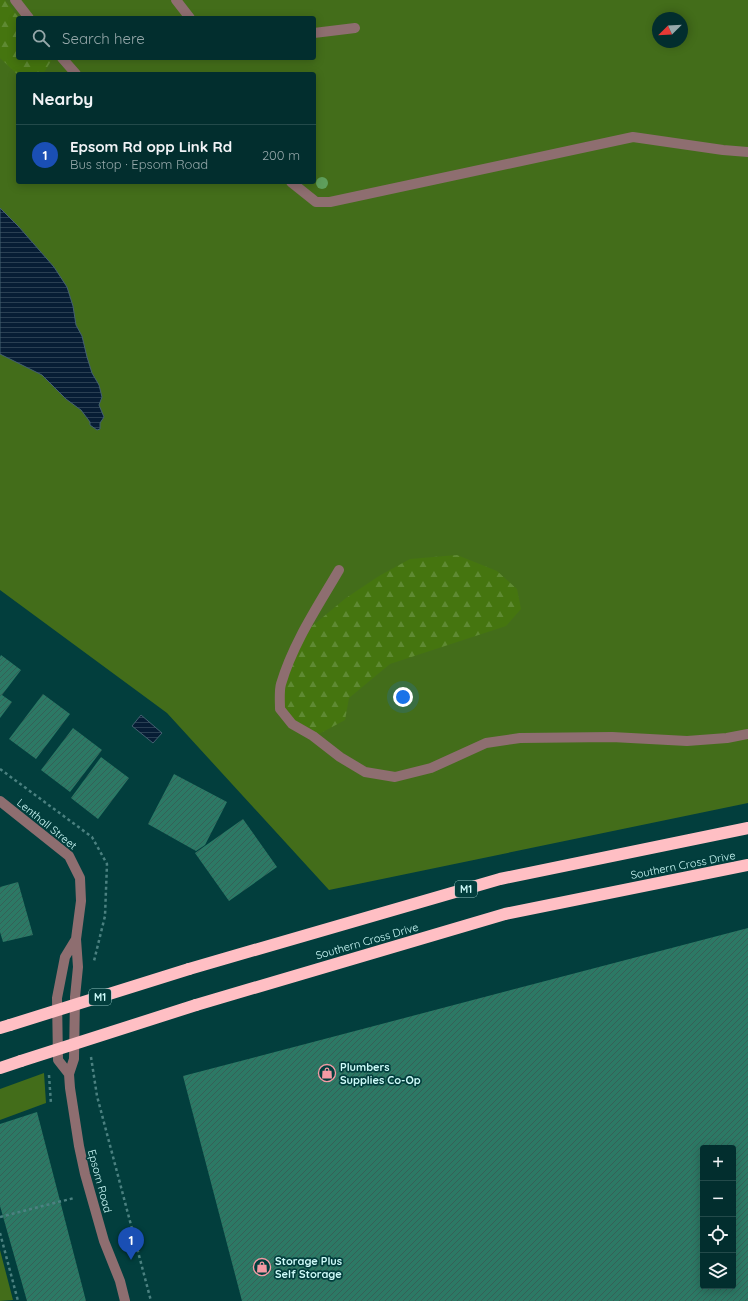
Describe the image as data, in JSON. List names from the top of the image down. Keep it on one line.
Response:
{"streets":{"highway":["Southern Cross Drive","M1"],"street":["Lenthall Street","Epsom Road"]},"crossings":[["Lenthall Street","Epsom Road"]],"places":{"shop":["Plumbers Supplies Co-Op","Storage Plus Self Storage"]},"north":"bottom left","page":{"search":"Search here","heading":"Nearby","list":[{"mark":"1","name":"Epsom Rd opp Link Rd","note":"Bus stop · Epsom Road","value":"200 m"}],"map_buttons":["+","−"],"pins":"1"}}
